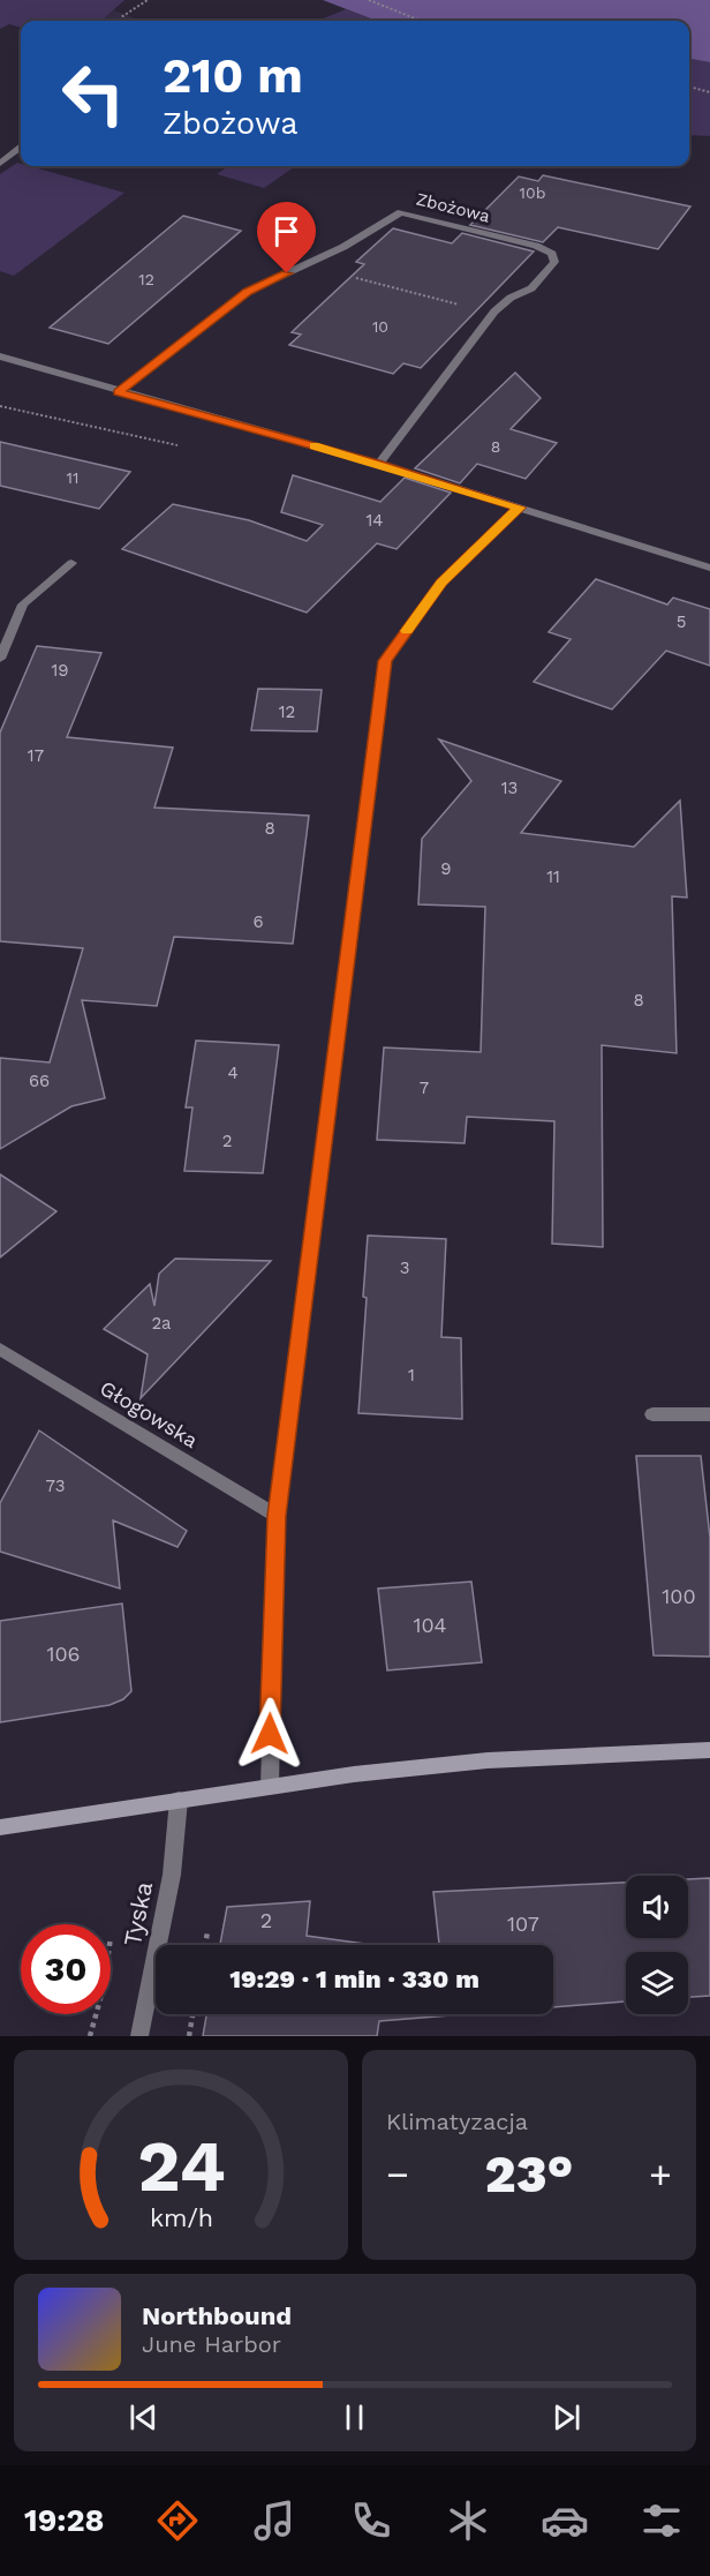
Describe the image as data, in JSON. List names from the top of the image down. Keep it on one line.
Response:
{"streets":{"street":["Zbożowa","Głogowska","Tyska"]},"house_numbers":["10b","12","10","8","11","14","5","19","12","17","13","8","9","11","6","8","4","66","7","2","3","2a","1","73","100","104","106","2","107"],"page":{"turn":["210 m","Zbożowa"],"limit":"30","trip":"19:29 · 1 min · 330 m","tile":"Klimatyzacja","heat":["−","23°","+"],"song":["Northbound","June Harbor"],"tabs":"19:28","gauge":["24","km/h"]}}
